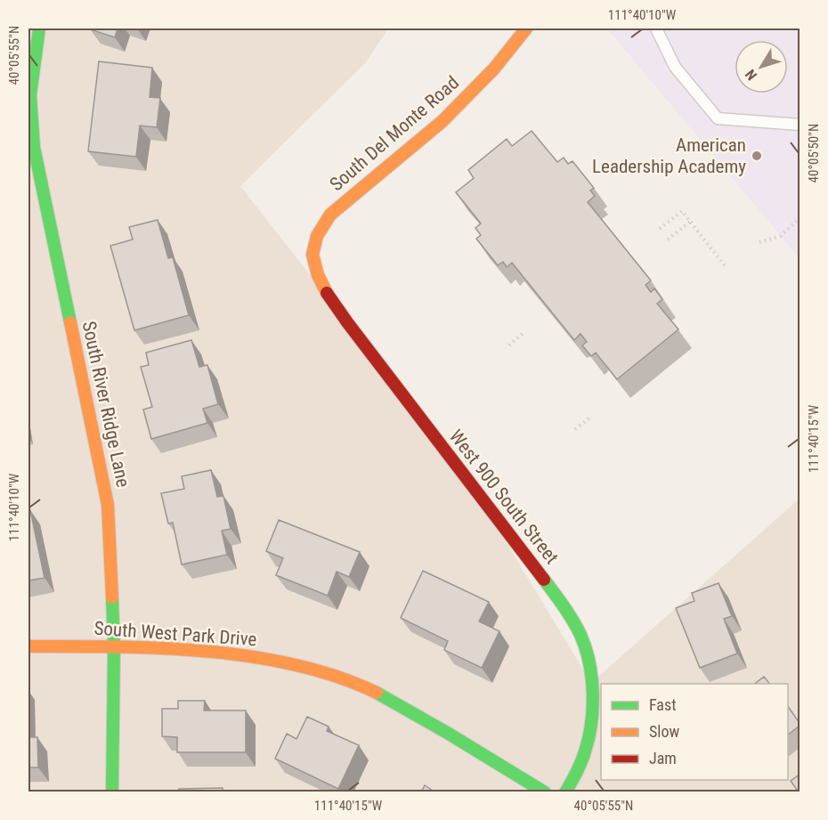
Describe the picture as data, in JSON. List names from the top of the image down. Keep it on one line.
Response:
{"streets":{"street":["South Del Monte Road","South River Ridge Lane","West 900 South Street","South West Park Drive"]},"crossings":[["South Del Monte Road","West 900 South Street"],["South River Ridge Lane","South West Park Drive"]],"places":["American Leadership Academy"],"legend":["Fast","Slow","Jam"],"north":"bottom left","coordinates":["111°40'10\"W","40°05'55\"N","40°05'50\"N","111°40'15\"W"]}
